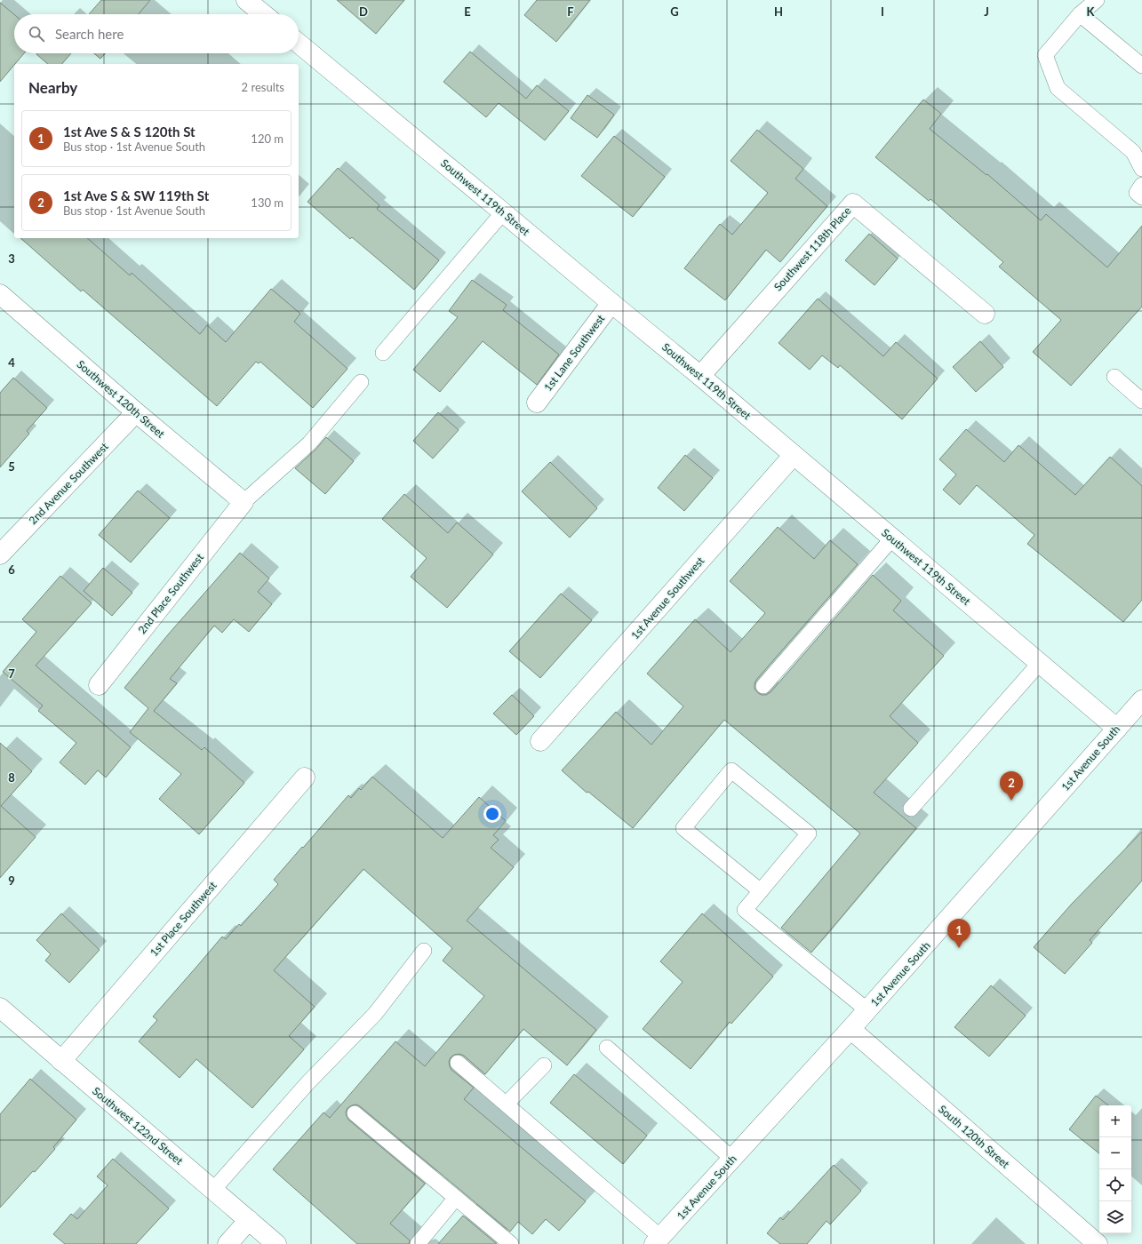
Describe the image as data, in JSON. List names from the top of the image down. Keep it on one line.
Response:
{"streets":{"street":["Southwest 119th Street","Southwest 118th Place","1st Lane Southwest","Southwest 120th Street","2nd Avenue Southwest","2nd Place Southwest","1st Avenue Southwest","1st Avenue South","1st Place Southwest","Southwest 122nd Street","South 120th Street"]},"crossings":[["Southwest 119th Street","Southwest 118th Place"],["Southwest 119th Street","1st Lane Southwest"],["Southwest 119th Street","1st Avenue Southwest"],["Southwest 119th Street","1st Avenue South"],["Southwest 120th Street","2nd Avenue Southwest"],["Southwest 120th Street","2nd Place Southwest"],["1st Avenue South","South 120th Street"],["1st Place Southwest","Southwest 122nd Street"]],"page":{"search":"Search here","heading":["Nearby","2 results"],"list":[{"mark":"1","name":"1st Ave S & S 120th St","note":"Bus stop · 1st Avenue South","value":"120 m"},{"mark":"2","name":"1st Ave S & SW 119th St","note":"Bus stop · 1st Avenue South","value":"130 m"}],"pins":["2","1"],"map_buttons":["+","−"]},"grid":{"columns":["D","E","F","G","H","I","J","K"],"rows":["3","4","5","6","7","8","9"]}}
